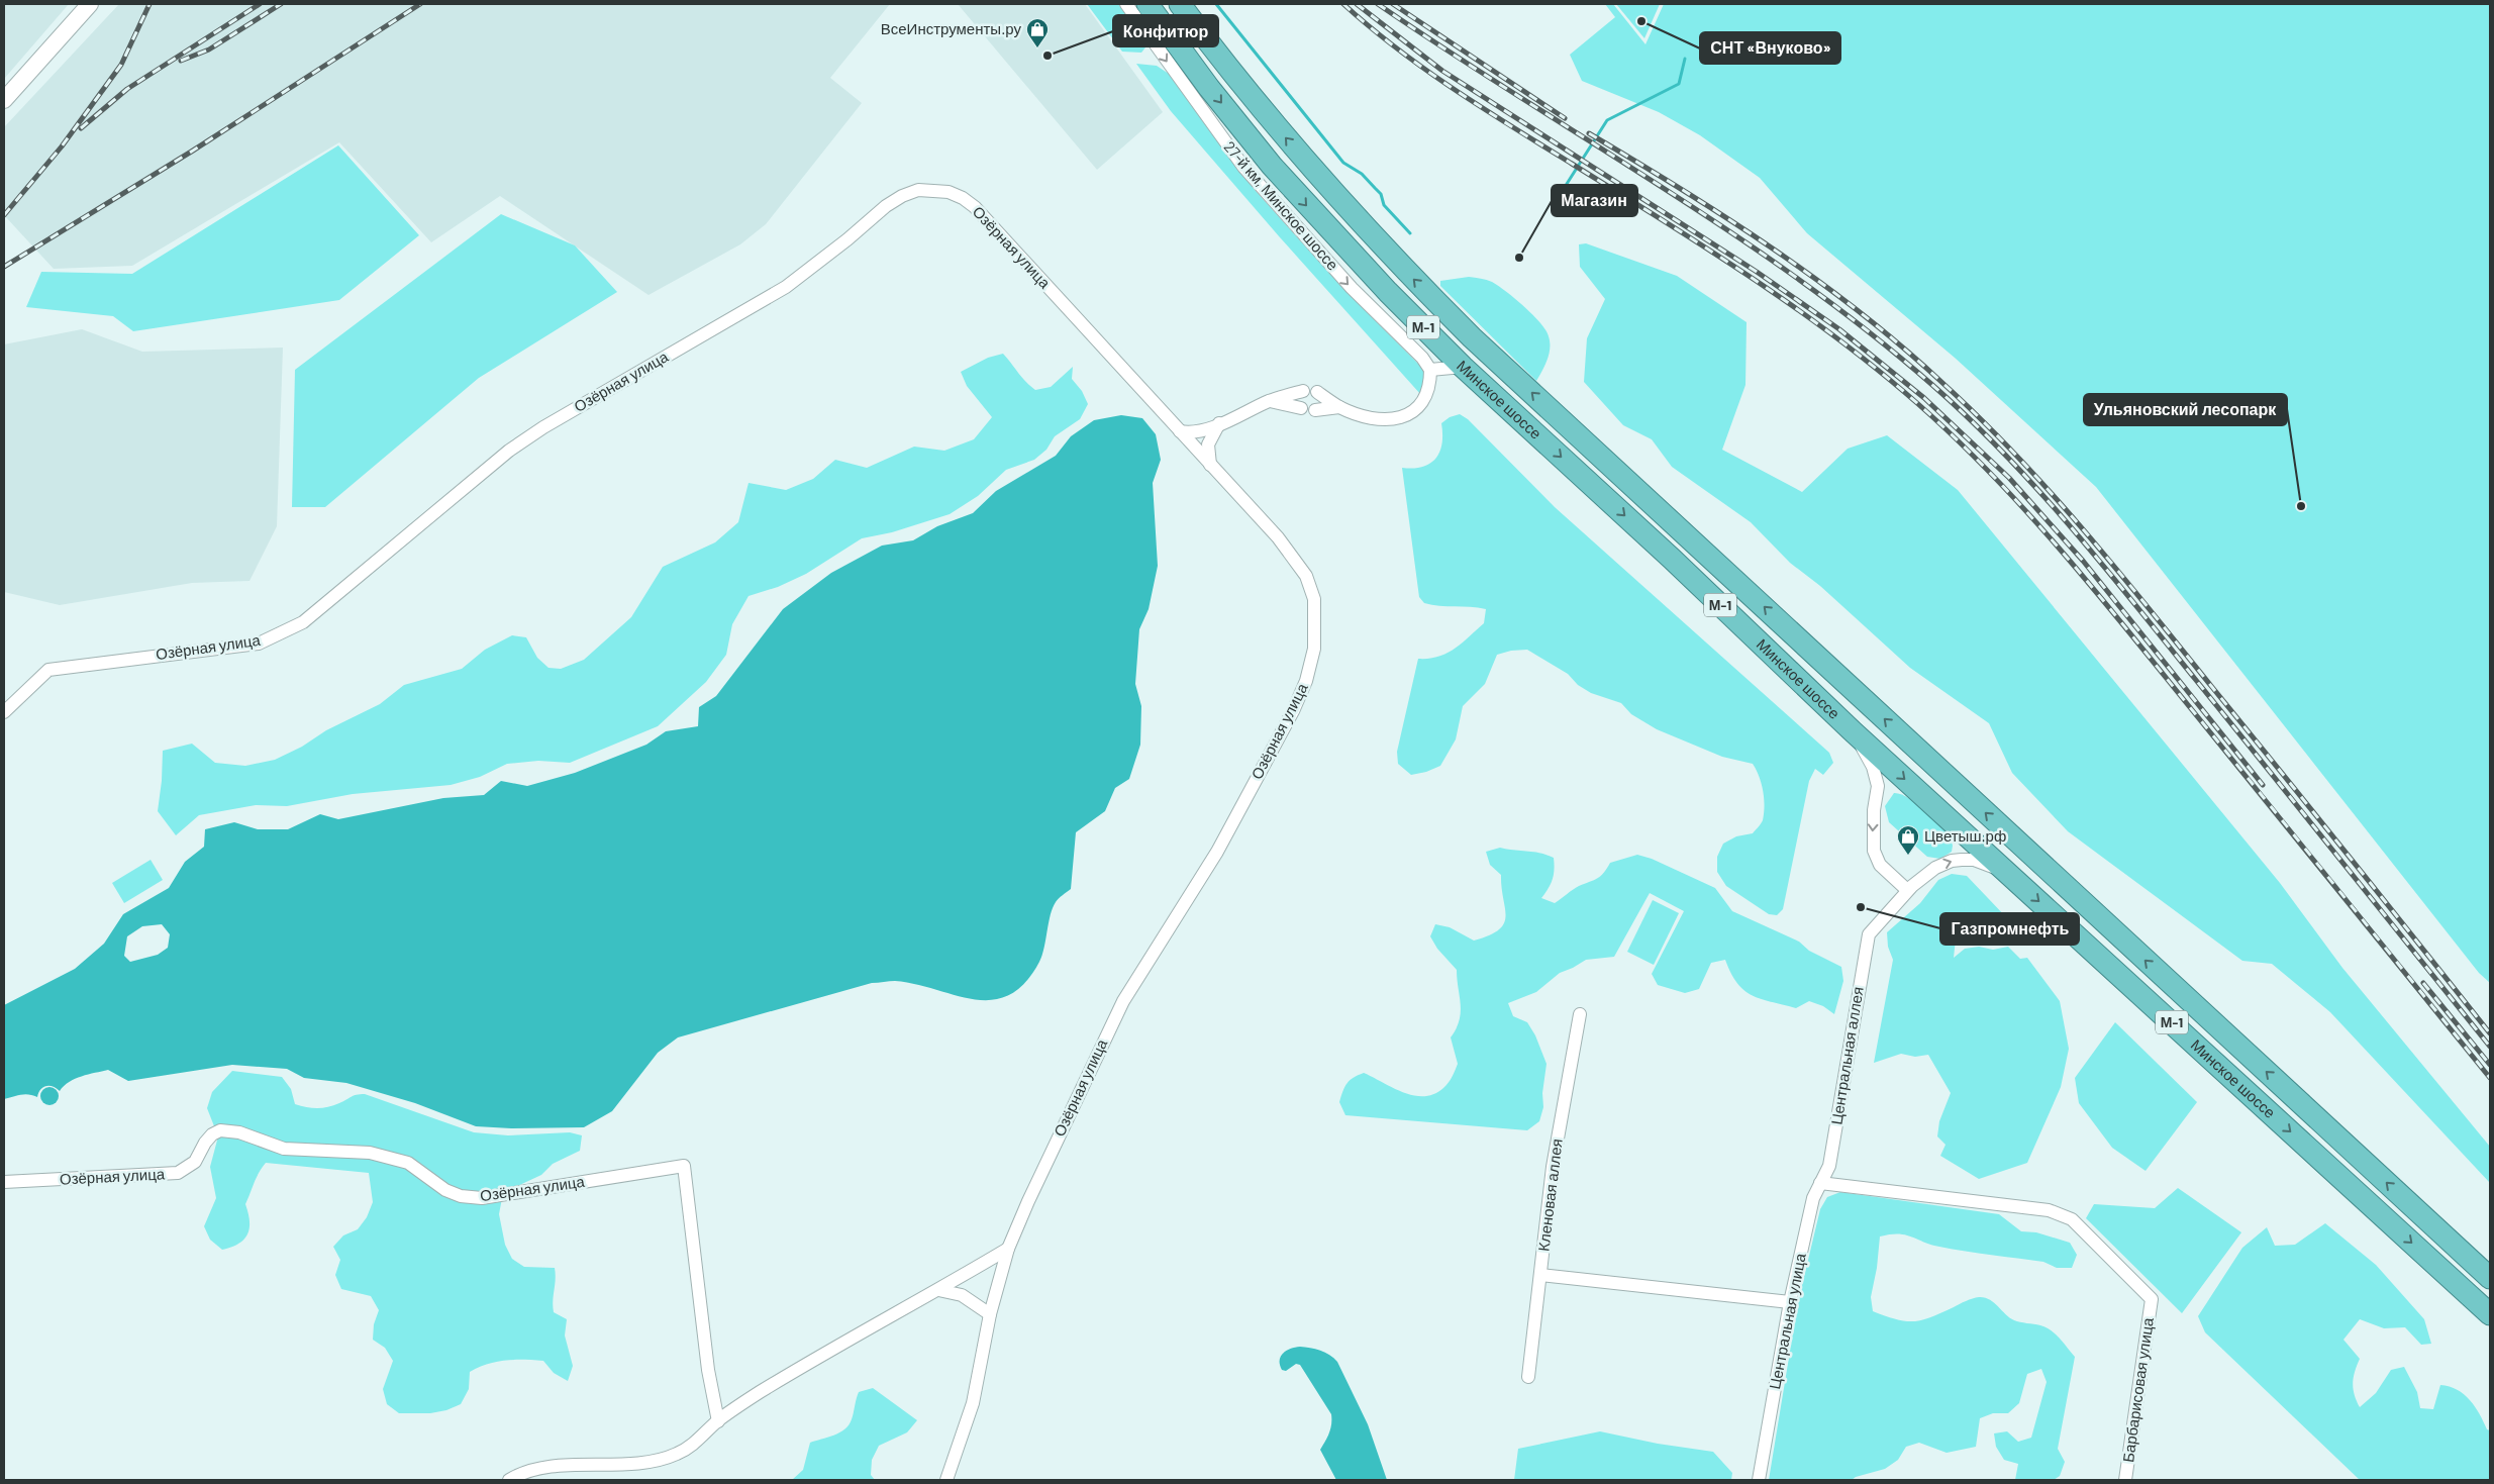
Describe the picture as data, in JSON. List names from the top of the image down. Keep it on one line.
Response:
{"streets":{"highway":["М-1","Минское шоссе"],"street":["27-й км, Минское шоссе","Озёрная улица","Центральная аллея","Кленовая аллея","Центральная улица","Барбарисовая улица"]},"crossings":[["Центральная аллея","Центральная улица"],["Центральная улица","Барбарисовая улица"]],"one_way":["27-й км, Минское шоссе"],"places":{"other":["СНТ «Внуково»","Конфитюр","Магазин","Ульяновский лесопарк","Газпромнефть"],"shop":["ВсеИнструменты.ру","Цветыш.рф"]}}
